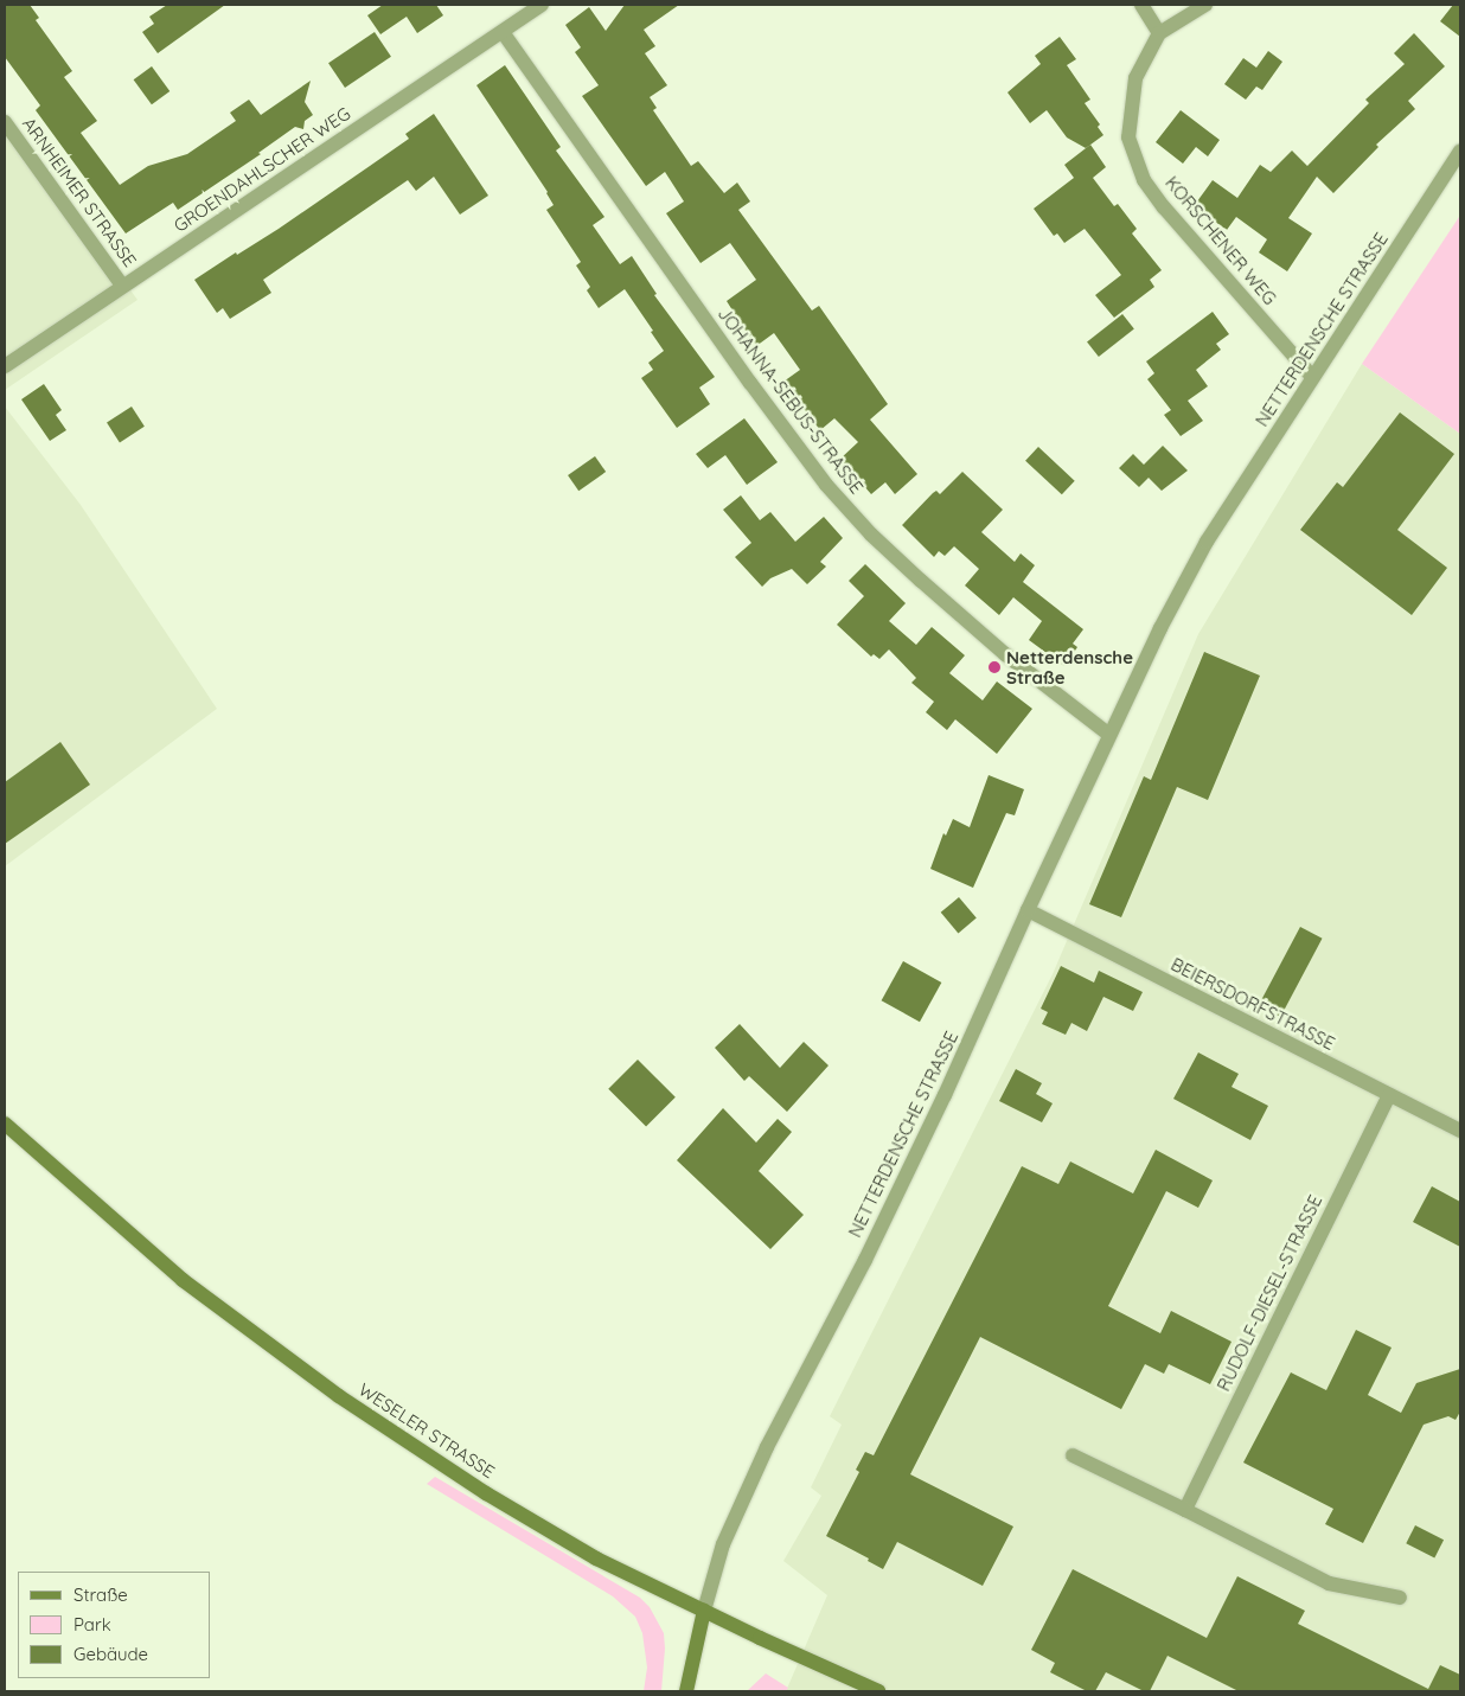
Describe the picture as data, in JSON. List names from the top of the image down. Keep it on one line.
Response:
{"streets":{"main road":["NETTERDENSCHE STRASSE","WESELER STRASSE"],"street":["GROENDAHLSCHER WEG","ARNHEIMER STRASSE","KORSCHENER WEG","JOHANNA-SEBUS-STRASSE","BEIERSDORFSTRASSE","RUDOLF-DIESEL-STRASSE"]},"crossings":[["GROENDAHLSCHER WEG","ARNHEIMER STRASSE"],["GROENDAHLSCHER WEG","JOHANNA-SEBUS-STRASSE"],["KORSCHENER WEG","NETTERDENSCHE STRASSE"],["NETTERDENSCHE STRASSE","JOHANNA-SEBUS-STRASSE"],["NETTERDENSCHE STRASSE","BEIERSDORFSTRASSE"],["NETTERDENSCHE STRASSE","WESELER STRASSE"],["BEIERSDORFSTRASSE","RUDOLF-DIESEL-STRASSE"]],"places":["Netterdensche Straße"],"legend":["Straße","Park","Gebäude"]}
